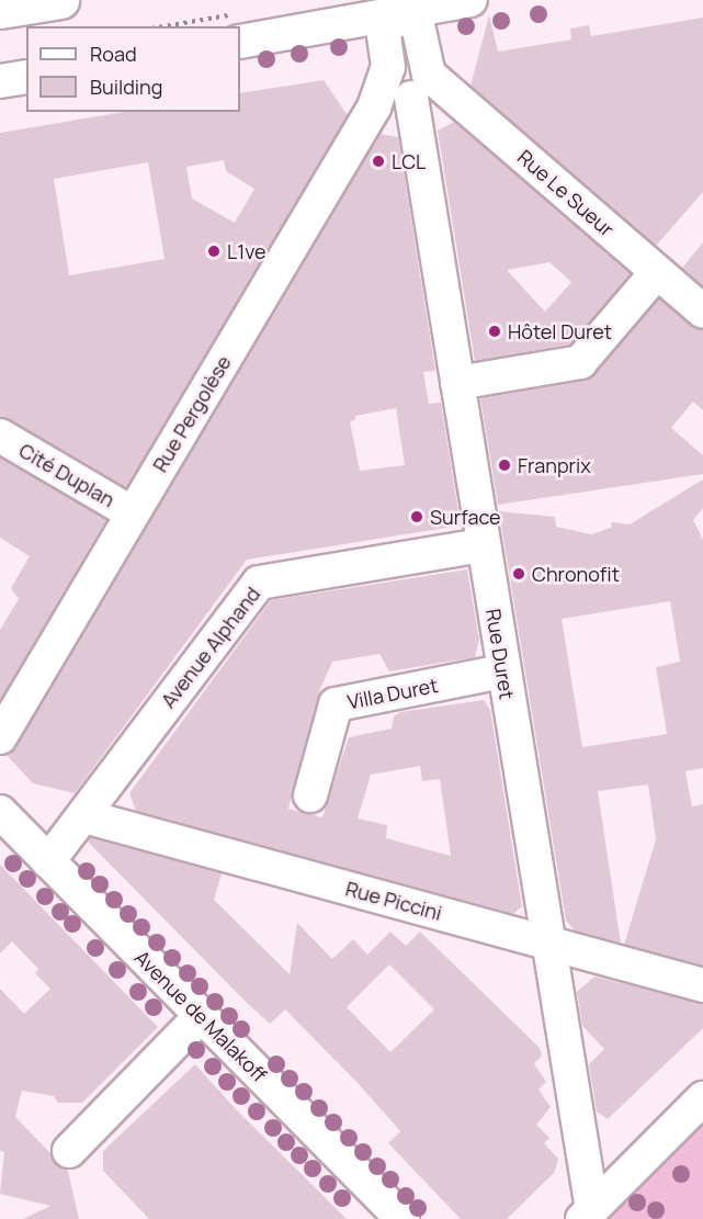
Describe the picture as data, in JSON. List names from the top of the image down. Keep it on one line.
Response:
{"streets":{"street":["Rue Le Sueur","Rue Pergolèse","Cité Duplan","Avenue Alphand","Rue Duret","Villa Duret","Rue Piccini","Avenue de Malakoff"]},"crossings":[["Rue Le Sueur","Rue Duret"],["Rue Pergolèse","Cité Duplan"],["Avenue Alphand","Rue Duret"],["Avenue Alphand","Rue Piccini"],["Avenue Alphand","Avenue de Malakoff"],["Rue Duret","Villa Duret"],["Rue Duret","Rue Piccini"]],"places":["LCL","L1ve","Hôtel Duret","Franprix","Surface","Chronofit"],"legend":["Road","Building"]}
